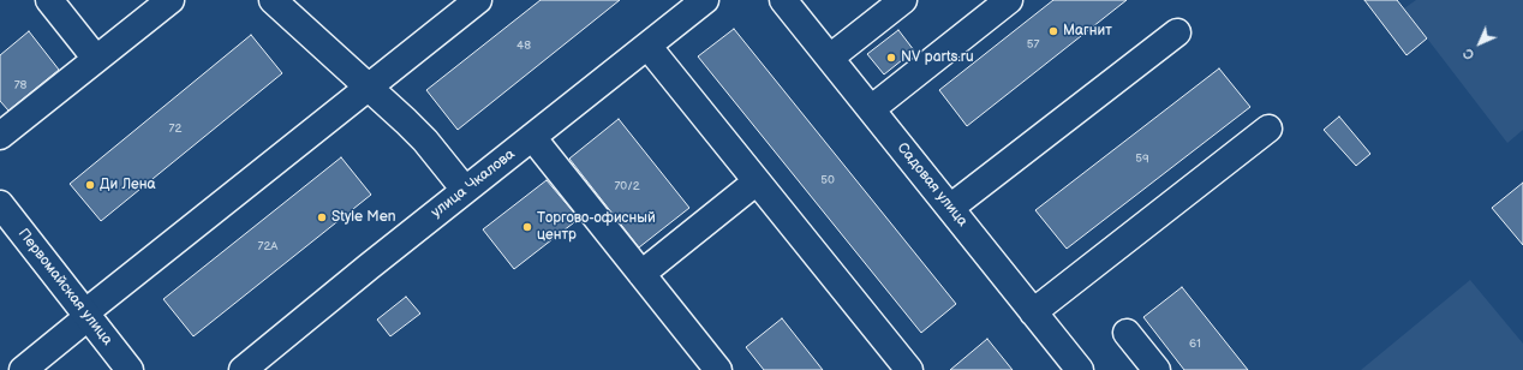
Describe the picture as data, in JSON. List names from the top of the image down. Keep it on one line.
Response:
{"streets":{"street":["улица Чкалова","Садовая улица","Первомайская улица"]},"places":["Магнит","NV parts.ru","Ди Лена","Style Men","Торгово-офисный центр"],"house_numbers":["57","48","78","72","59","50","70/2","72А","61"],"north":"bottom left"}
